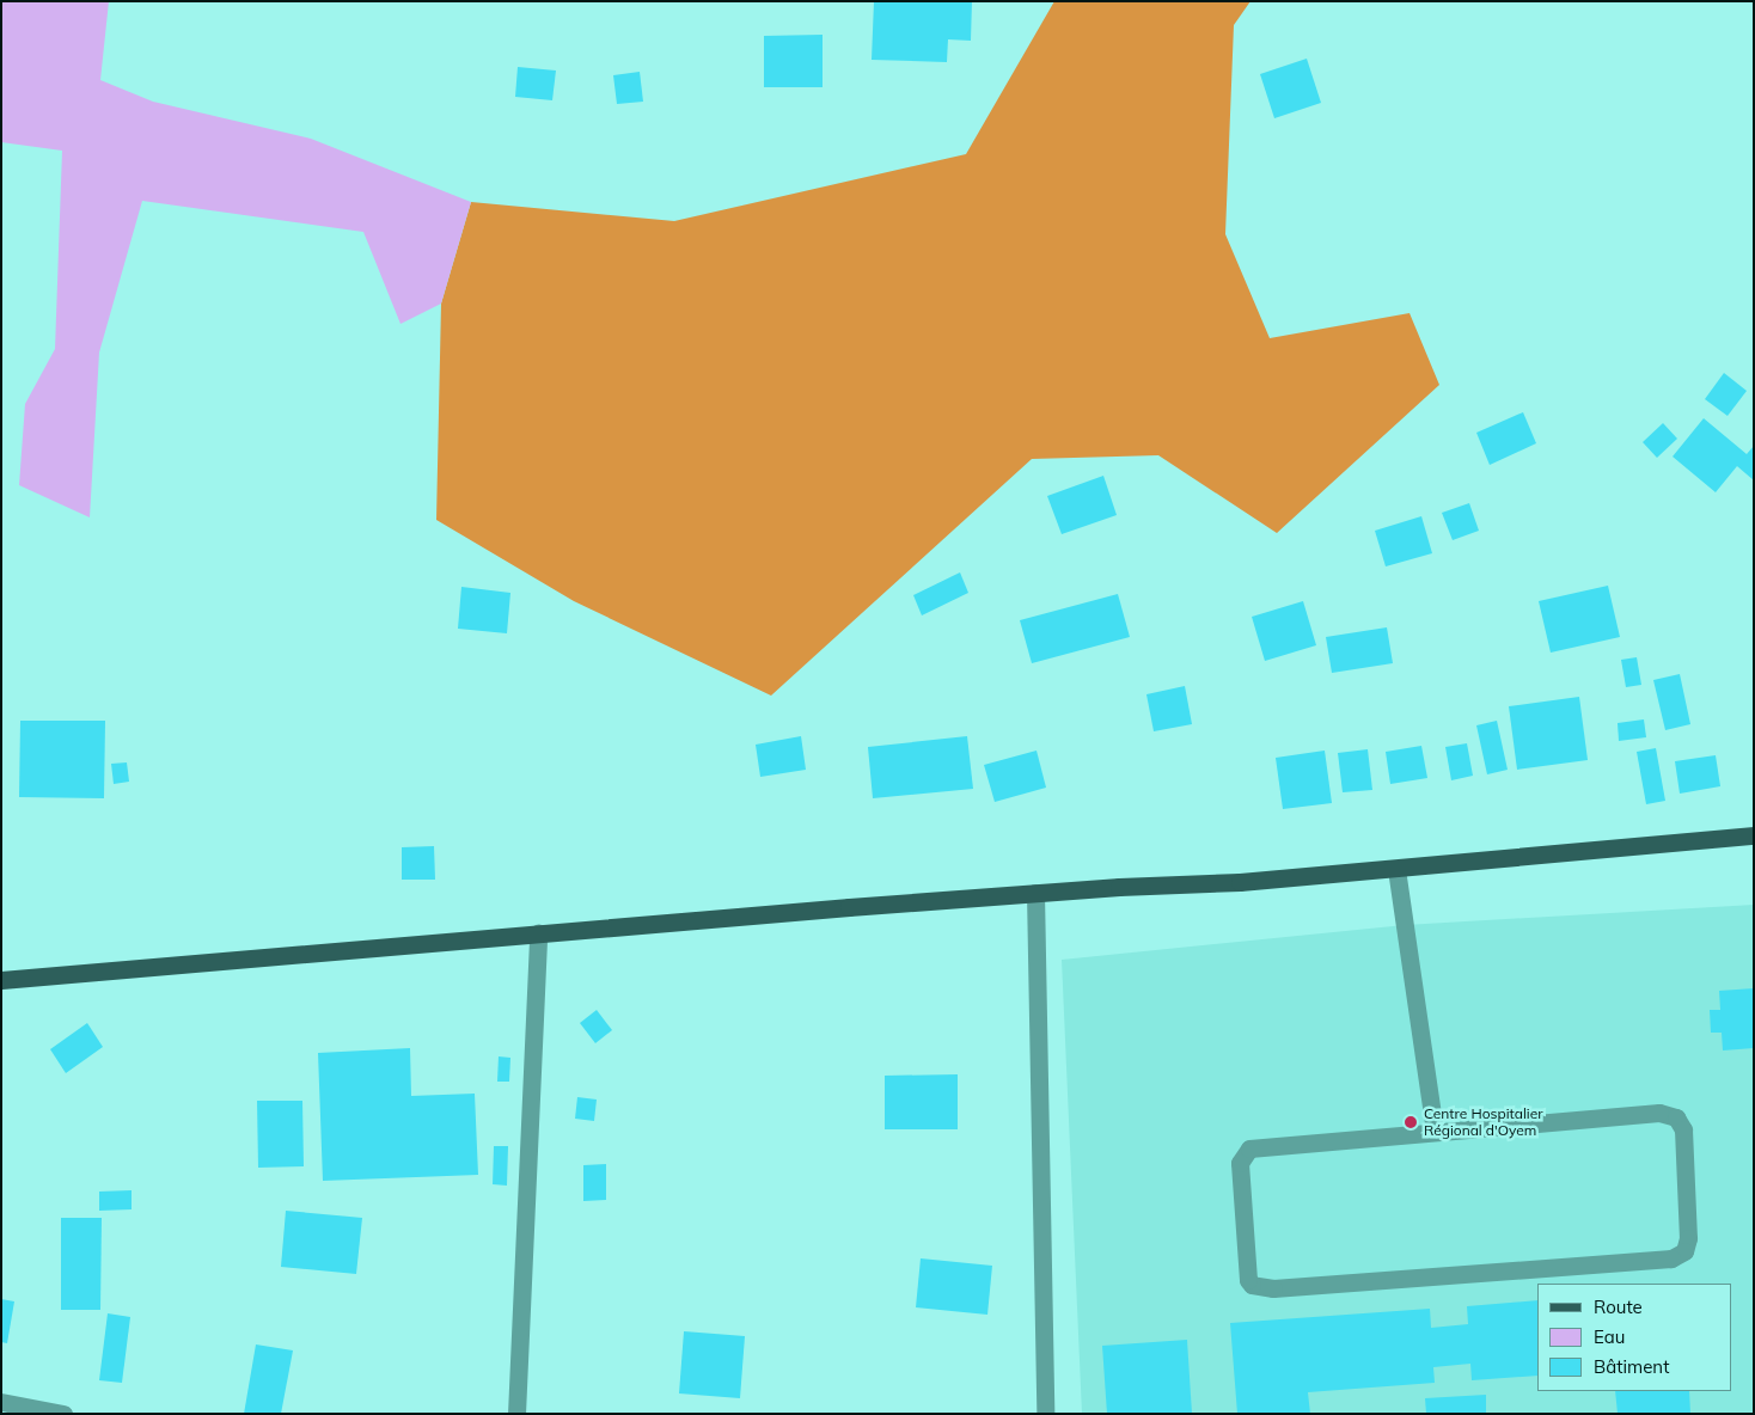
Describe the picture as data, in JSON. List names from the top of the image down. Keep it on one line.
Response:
{"places":["Centre Hospitalier Régional d'Oyem"],"legend":["Route","Eau","Bâtiment"]}
